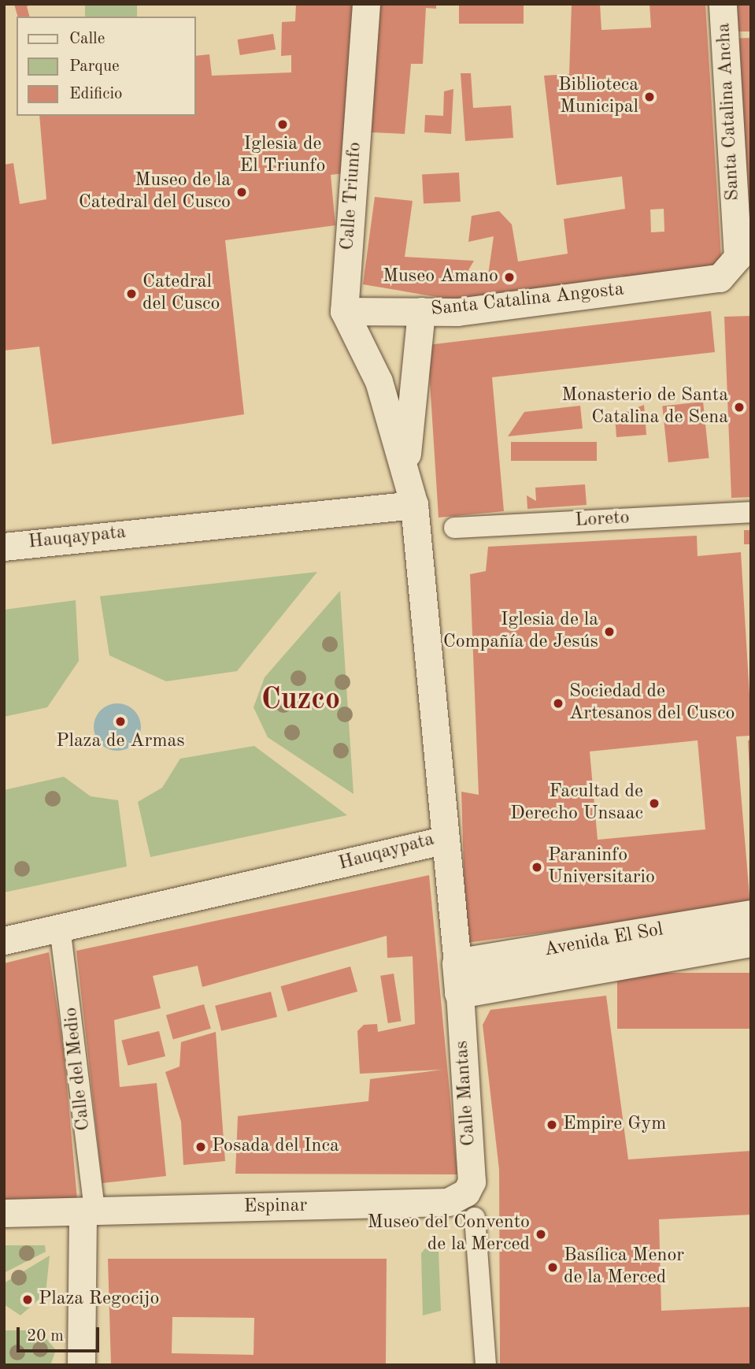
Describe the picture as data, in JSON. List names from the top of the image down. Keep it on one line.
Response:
{"streets":{"street":["Santa Catalina Ancha","Calle Triunfo","Santa Catalina Angosta","Loreto","Hauqaypata","Avenida El Sol","Calle del Medio","Calle Mantas","Espinar"]},"crossings":[["Santa Catalina Ancha","Santa Catalina Angosta"],["Santa Catalina Angosta","Hauqaypata"],["Hauqaypata","Calle del Medio"],["Avenida El Sol","Calle Mantas"],["Calle del Medio","Espinar"],["Calle Mantas","Espinar"]],"districts":["Cuzco"],"places":["Biblioteca Municipal","Iglesia de El Triunfo","Museo de la Catedral del Cusco","Museo Amano","Catedral del Cusco","Monasterio de Santa Catalina de Sena","Iglesia de la Compañía de Jesús","Sociedad de Artesanos del Cusco","Plaza de Armas","Facultad de Derecho Unsaac","Paraninfo Universitario","Empire Gym","Posada del Inca","Museo del Convento de la Merced","Basílica Menor de la Merced","Plaza Regocijo"],"legend":["Calle","Parque","Edificio"],"scale_bar":"20 m"}
